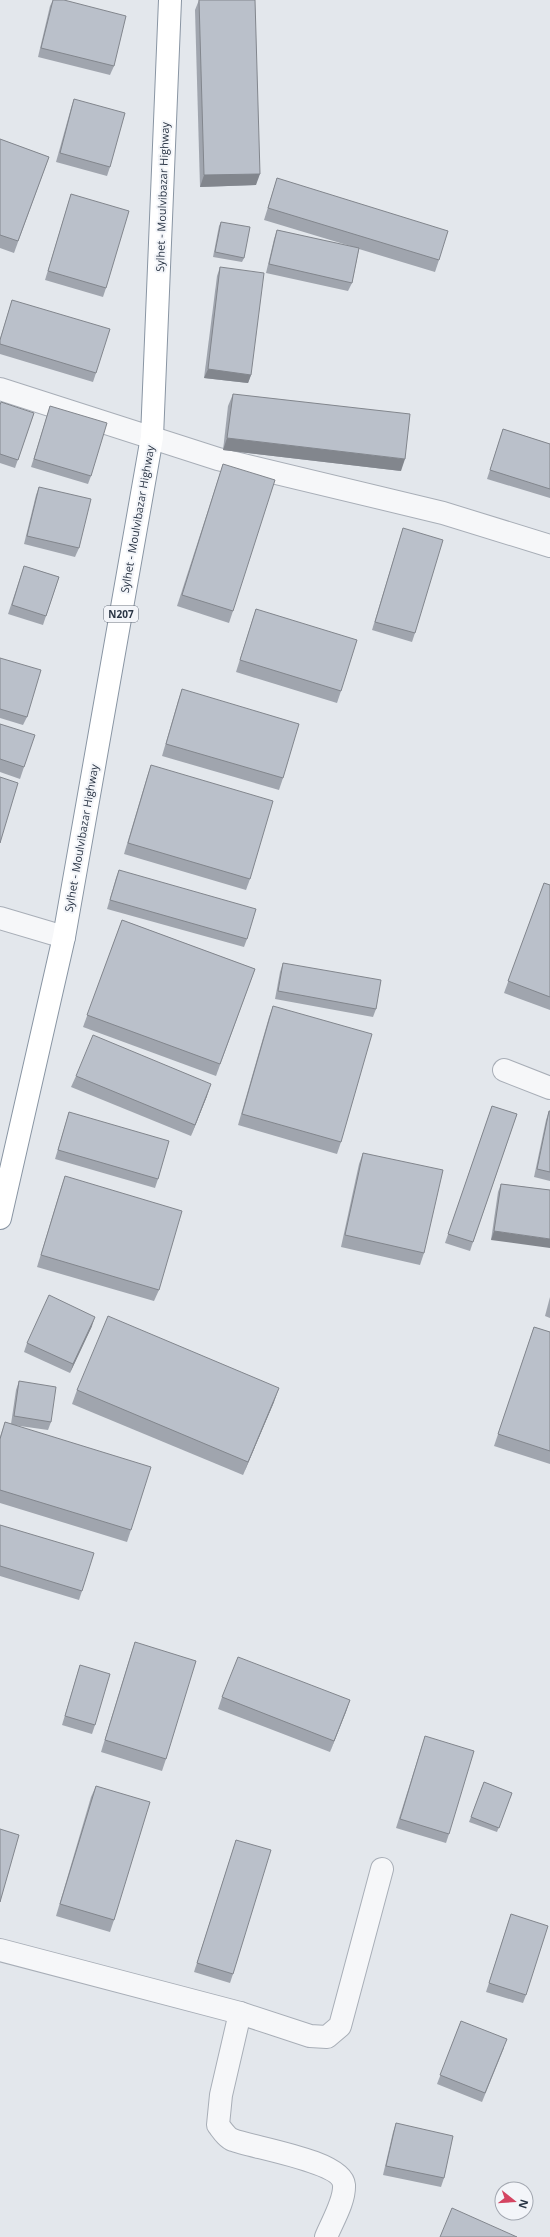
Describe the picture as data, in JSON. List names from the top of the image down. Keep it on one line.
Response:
{"streets":{"highway":["Sylhet - Moulvibazar Highway","N207"]},"north":"right"}
